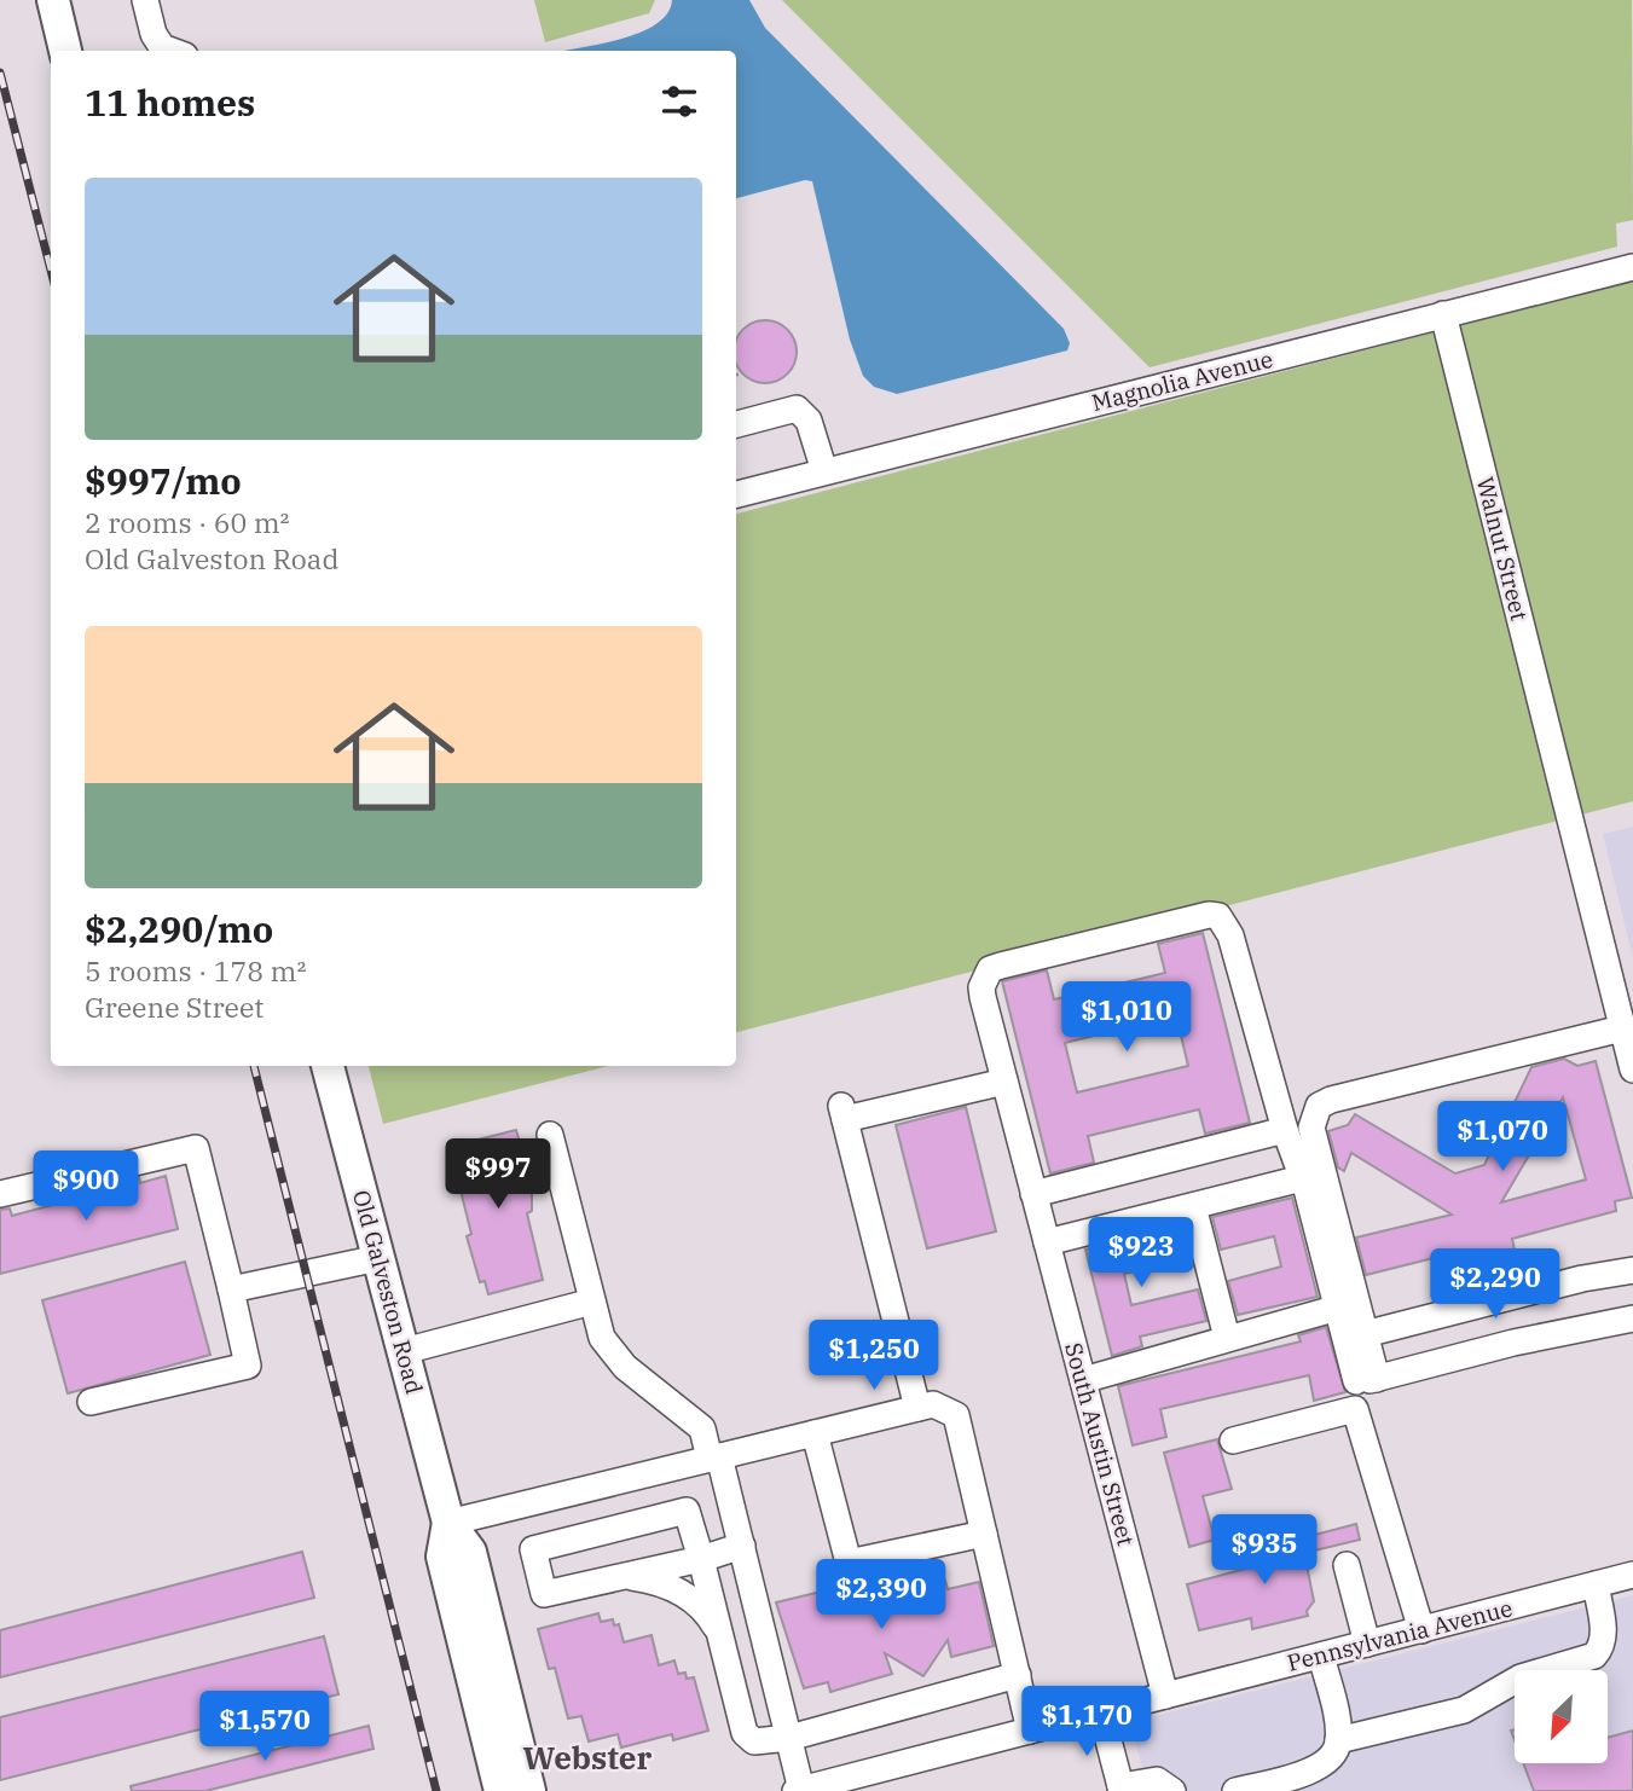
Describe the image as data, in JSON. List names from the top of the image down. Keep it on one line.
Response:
{"streets":{"main road":["Old Galveston Road"],"street":["Magnolia Avenue","Walnut Street","South Austin Street","Pennsylvania Avenue"]},"crossings":[["Magnolia Avenue","Walnut Street"],["South Austin Street","Pennsylvania Avenue"]],"districts":["Webster"],"north":"bottom left","page":{"heading":"11 homes","list":[{"name":"$997/mo","note":"2 rooms · 60 m² · Old Galveston Road"},{"name":"$2,290/mo","note":"5 rooms · 178 m² · Greene Street"}],"price":["$1,010","$1,070","$997","$900","$923","$2,290","$1,250","$935","$2,390","$1,170","$1,570"]}}
